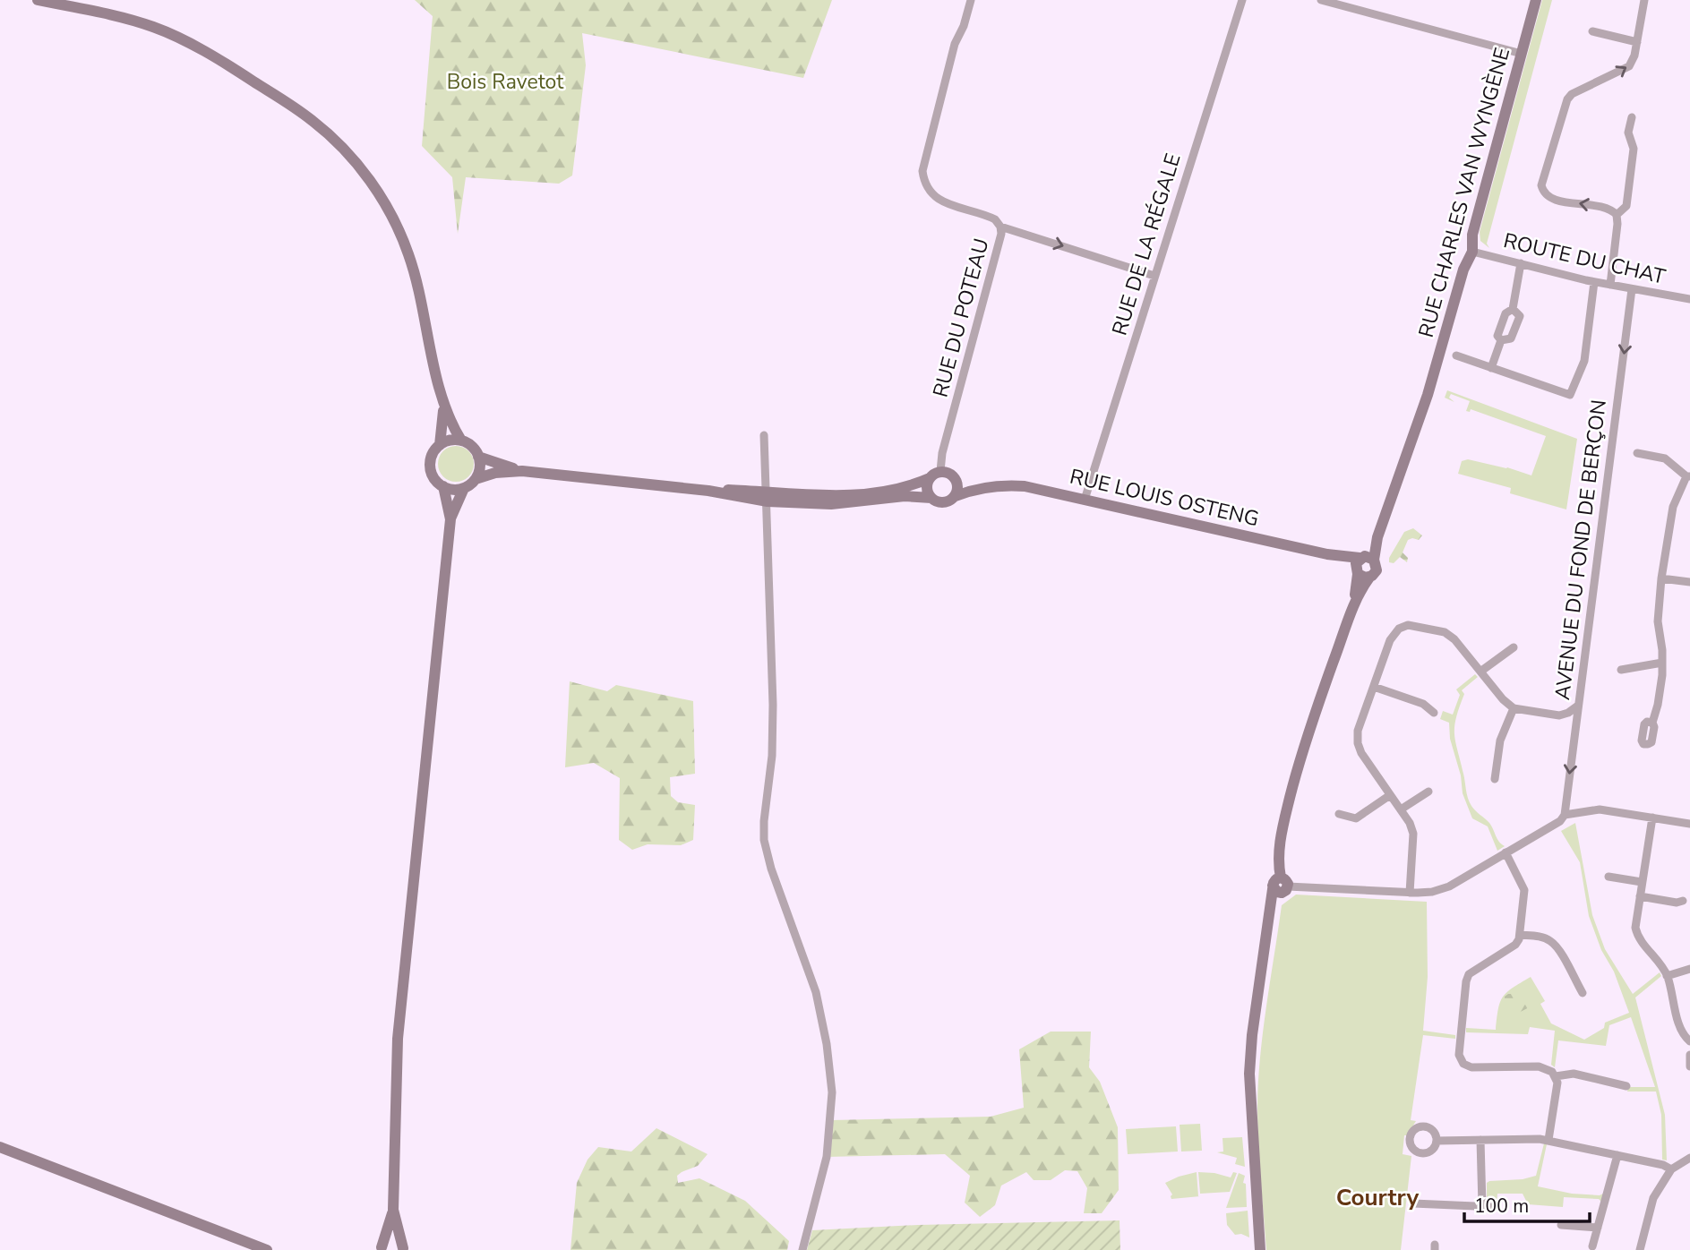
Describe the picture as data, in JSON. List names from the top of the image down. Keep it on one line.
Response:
{"streets":{"street":["RUE CHARLES VAN WYNGÈNE","RUE DE LA RÉGALE","ROUTE DU CHAT","RUE DU POTEAU","RUE LOUIS OSTENG","AVENUE DU FOND DE BERÇON"]},"crossings":[["RUE CHARLES VAN WYNGÈNE","ROUTE DU CHAT"],["RUE CHARLES VAN WYNGÈNE","RUE LOUIS OSTENG"],["RUE DE LA RÉGALE","RUE LOUIS OSTENG"],["ROUTE DU CHAT","AVENUE DU FOND DE BERÇON"],["RUE DU POTEAU","RUE LOUIS OSTENG"]],"one_way":["AVENUE DU FOND DE BERÇON"],"districts":["Courtry"],"parks":["Bois Ravetot"],"scale_bar":"100 m"}
